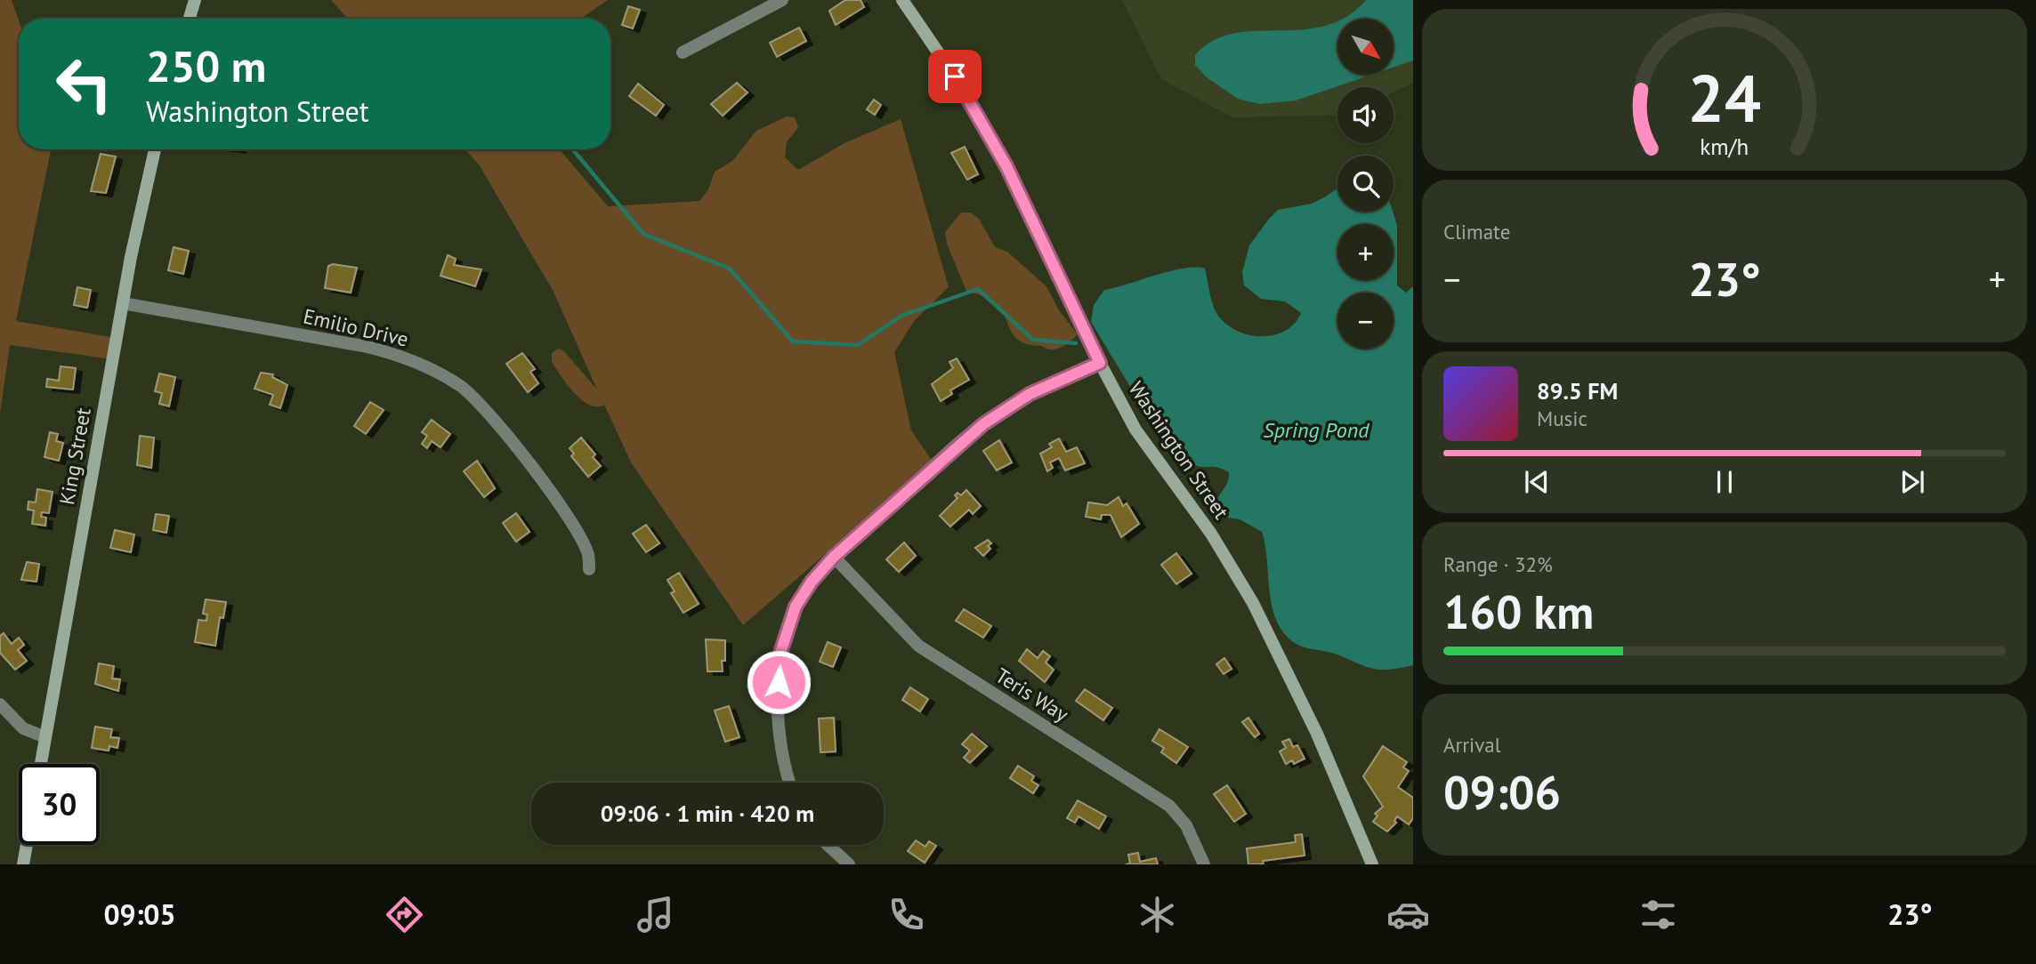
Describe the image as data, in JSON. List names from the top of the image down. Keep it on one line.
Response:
{"streets":{"main road":["Washington Street","King Street"],"street":["Emilio Drive","Teris Way"]},"crossings":[["Emilio Drive","King Street"]],"water":["Spring Pond"],"north":"bottom right","page":{"map_buttons":["+","−"],"turn":["250 m","Washington Street"],"tile":["Climate",["Range · 32%","160 km"],["Arrival","09:06"]],"heat":["−","23°","+"],"song":["89.5 FM","Music"],"limit":"30","trip":"09:06 · 1 min · 420 m","tabs":["09:05","23°"],"gauge":["24","km/h"]}}
